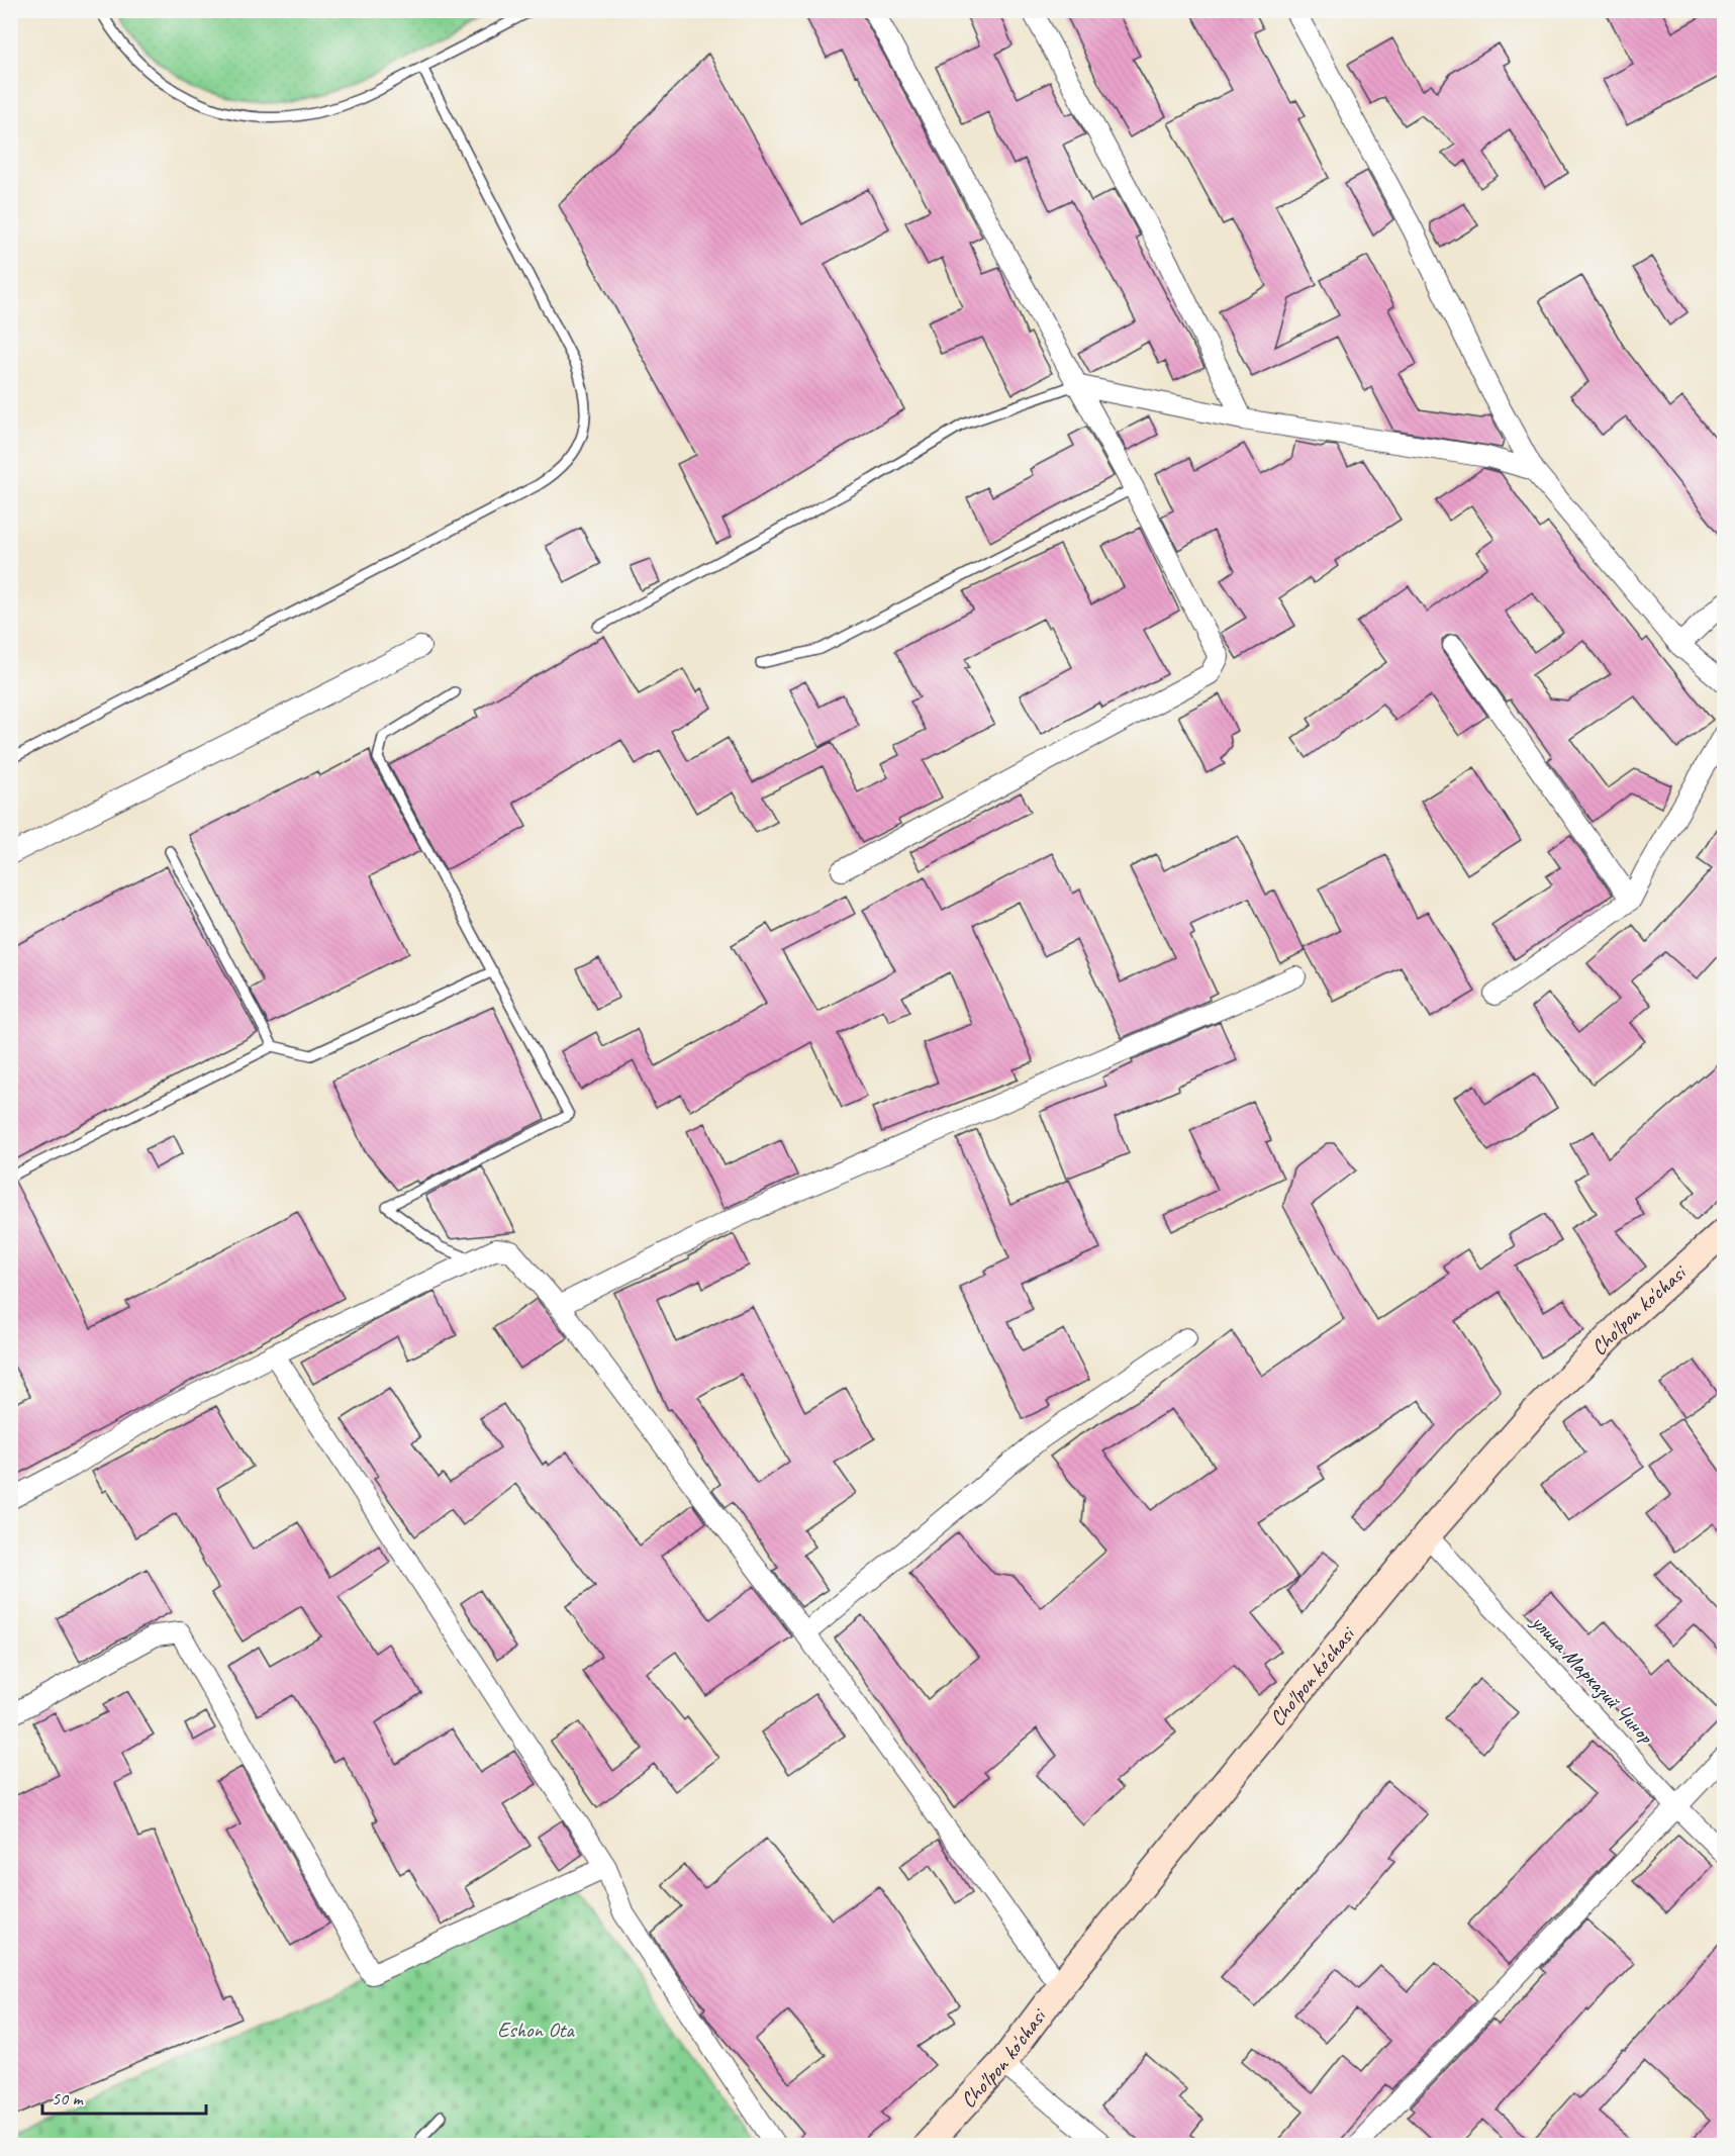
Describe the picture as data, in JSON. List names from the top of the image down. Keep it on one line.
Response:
{"streets":{"main road":["Cho'lpon ko'chasi"],"street":["улица Марказий Чинор"]},"crossings":[["Cho'lpon ko'chasi","улица Марказий Чинор"]],"parks":["Eshon Ota"],"scale_bar":"50 m"}
